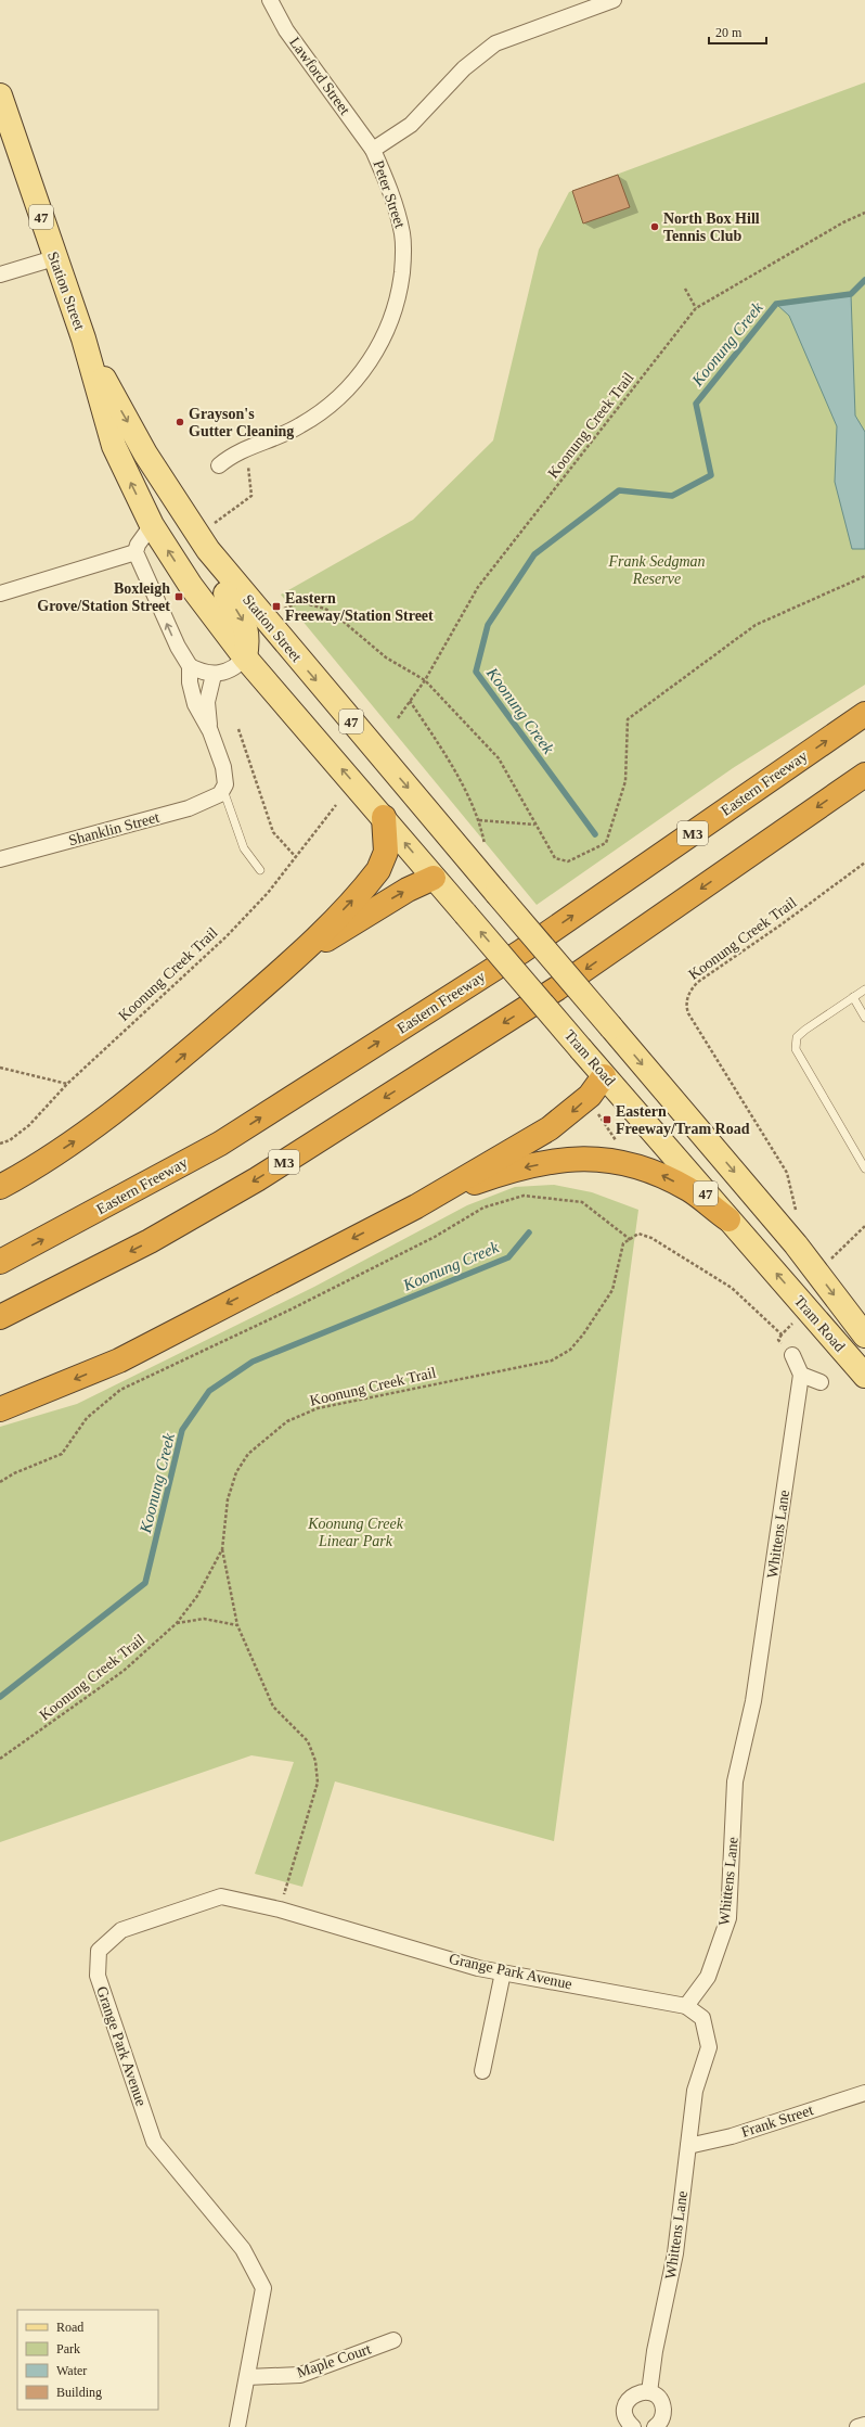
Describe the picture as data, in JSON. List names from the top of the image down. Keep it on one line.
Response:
{"streets":{"highway":["Eastern Freeway","M3"],"main road":["47","Station Street","Tram Road"],"street":["Lawford Street","Peter Street","Shanklin Street","Whittens Lane","Grange Park Avenue","Frank Street","Maple Court"],"path":["Koonung Creek Trail"]},"crossings":[["Lawford Street","Peter Street"],["Station Street","Tram Road"],["Whittens Lane","Grange Park Avenue"],["Whittens Lane","Frank Street"],["Grange Park Avenue","Maple Court"]],"water":["Koonung Creek"],"parks":["Frank Sedgman Reserve","Koonung Creek Linear Park"],"places":{"other":["North Box Hill Tennis Club","Grayson's Gutter Cleaning"],"transit":["Boxleigh Grove/Station Street","Eastern Freeway/Station Street","Eastern Freeway/Tram Road"]},"legend":["Road","Park","Water","Building"],"scale_bar":"20 m"}
